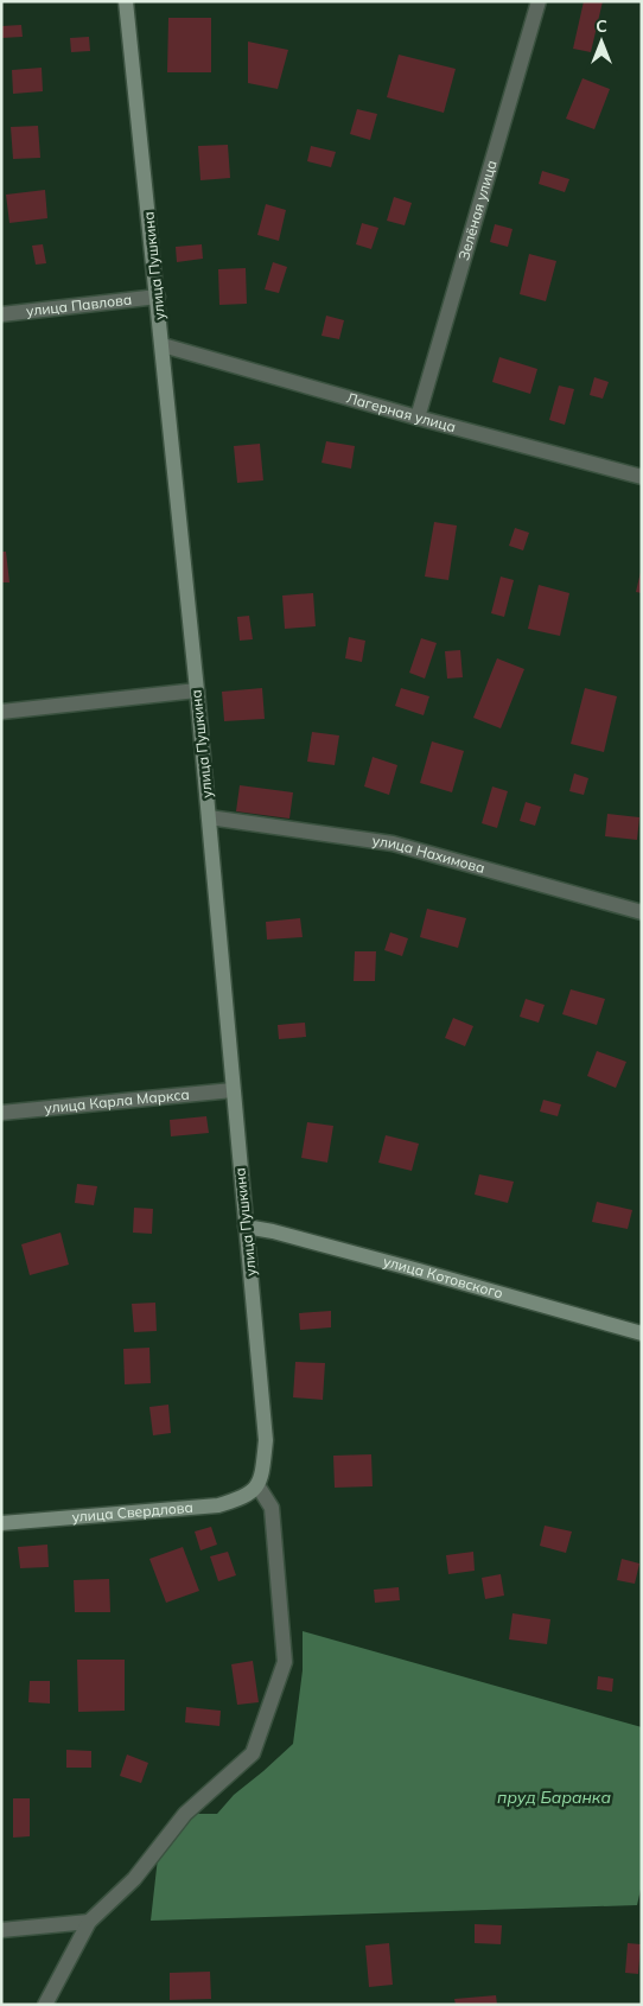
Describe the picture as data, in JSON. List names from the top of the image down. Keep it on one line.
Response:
{"streets":{"main road":["улица Пушкина","улица Котовского","улица Свердлова"],"street":["Зелёная улица","улица Павлова","Лагерная улица","улица Нахимова","улица Карла Маркса"]},"crossings":[["Зелёная улица","Лагерная улица"],["улица Пушкина","улица Павлова"],["улица Пушкина","Лагерная улица"],["улица Пушкина","улица Нахимова"],["улица Пушкина","улица Карла Маркса"],["улица Пушкина","улица Котовского"],["улица Пушкина","улица Свердлова"]],"water":["пруд Баранка"],"north":"top"}
